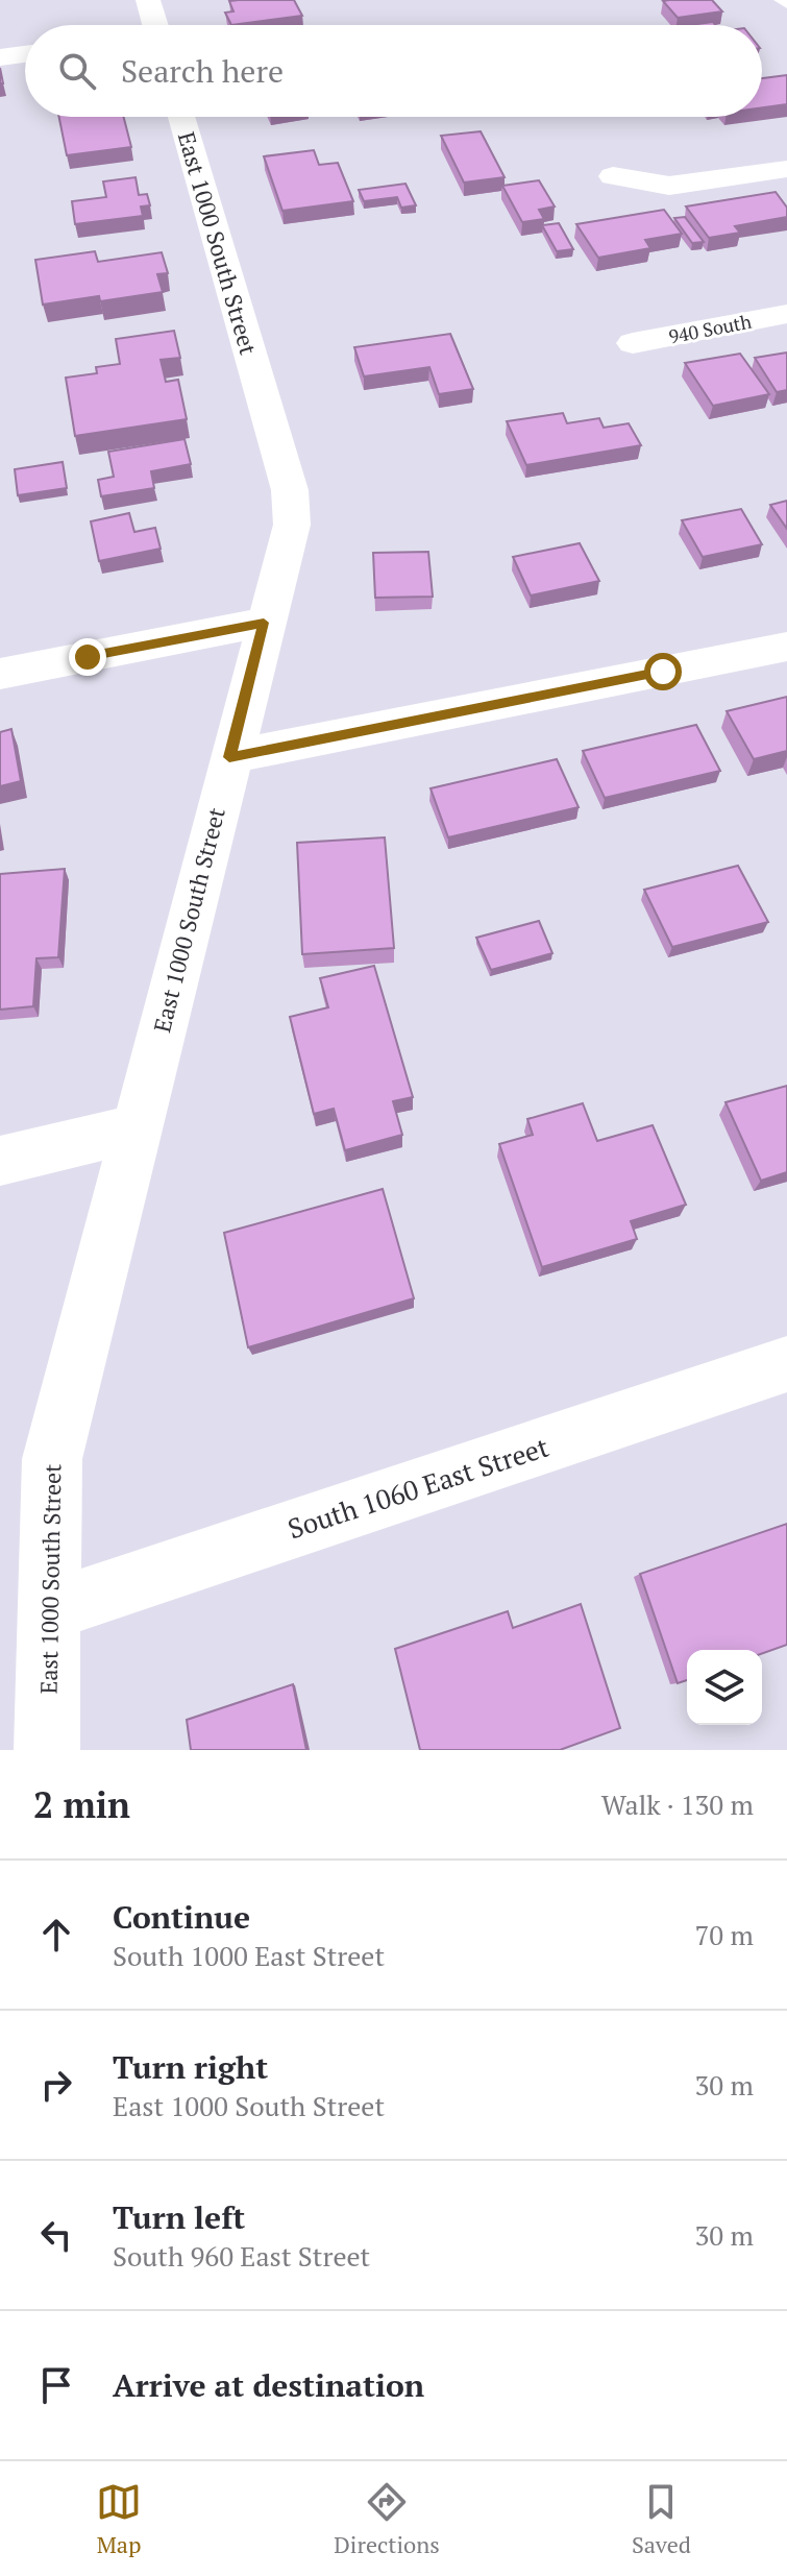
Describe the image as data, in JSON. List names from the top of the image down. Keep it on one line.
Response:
{"streets":{"street":["East 1000 South Street","940 South","South 1060 East Street"]},"crossings":[["East 1000 South Street","South 1060 East Street"]],"page":{"search":"Search here","heading":["2 min","Walk · 130 m"],"list":[["Continue","South 1000 East Street","70 m"],["Turn right","East 1000 South Street","30 m"],["Turn left","South 960 East Street","30 m"],"Arrive at destination"],"nav":["Map","Directions","Saved"]}}
